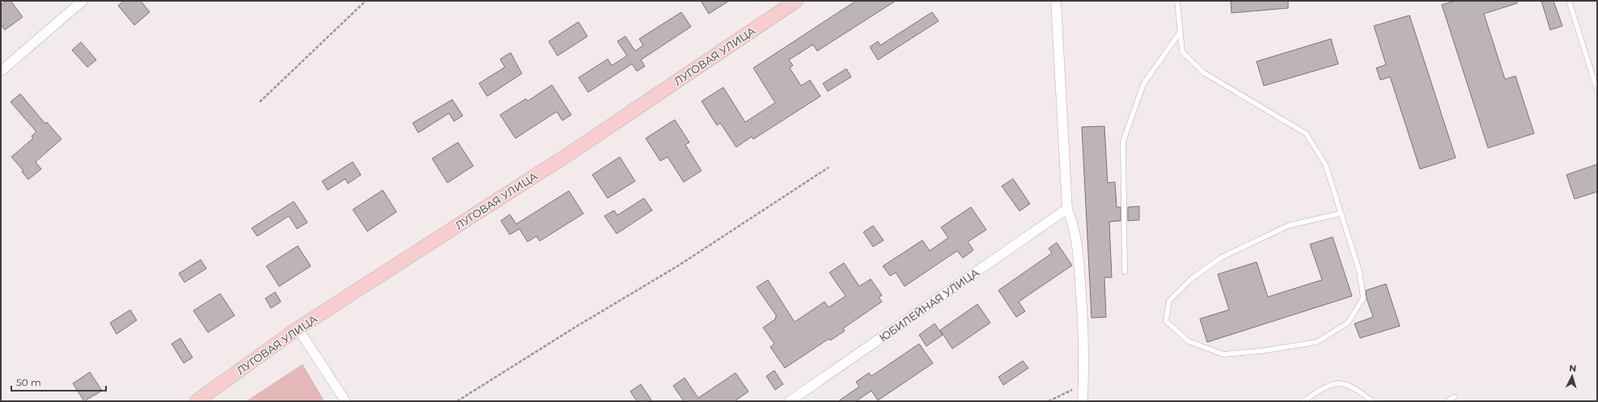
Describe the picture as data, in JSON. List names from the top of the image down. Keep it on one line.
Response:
{"streets":{"street":["ЛУГОВАЯ УЛИЦА","ЮБИЛЕЙНАЯ УЛИЦА"]},"scale_bar":"50 m","north":"top"}
